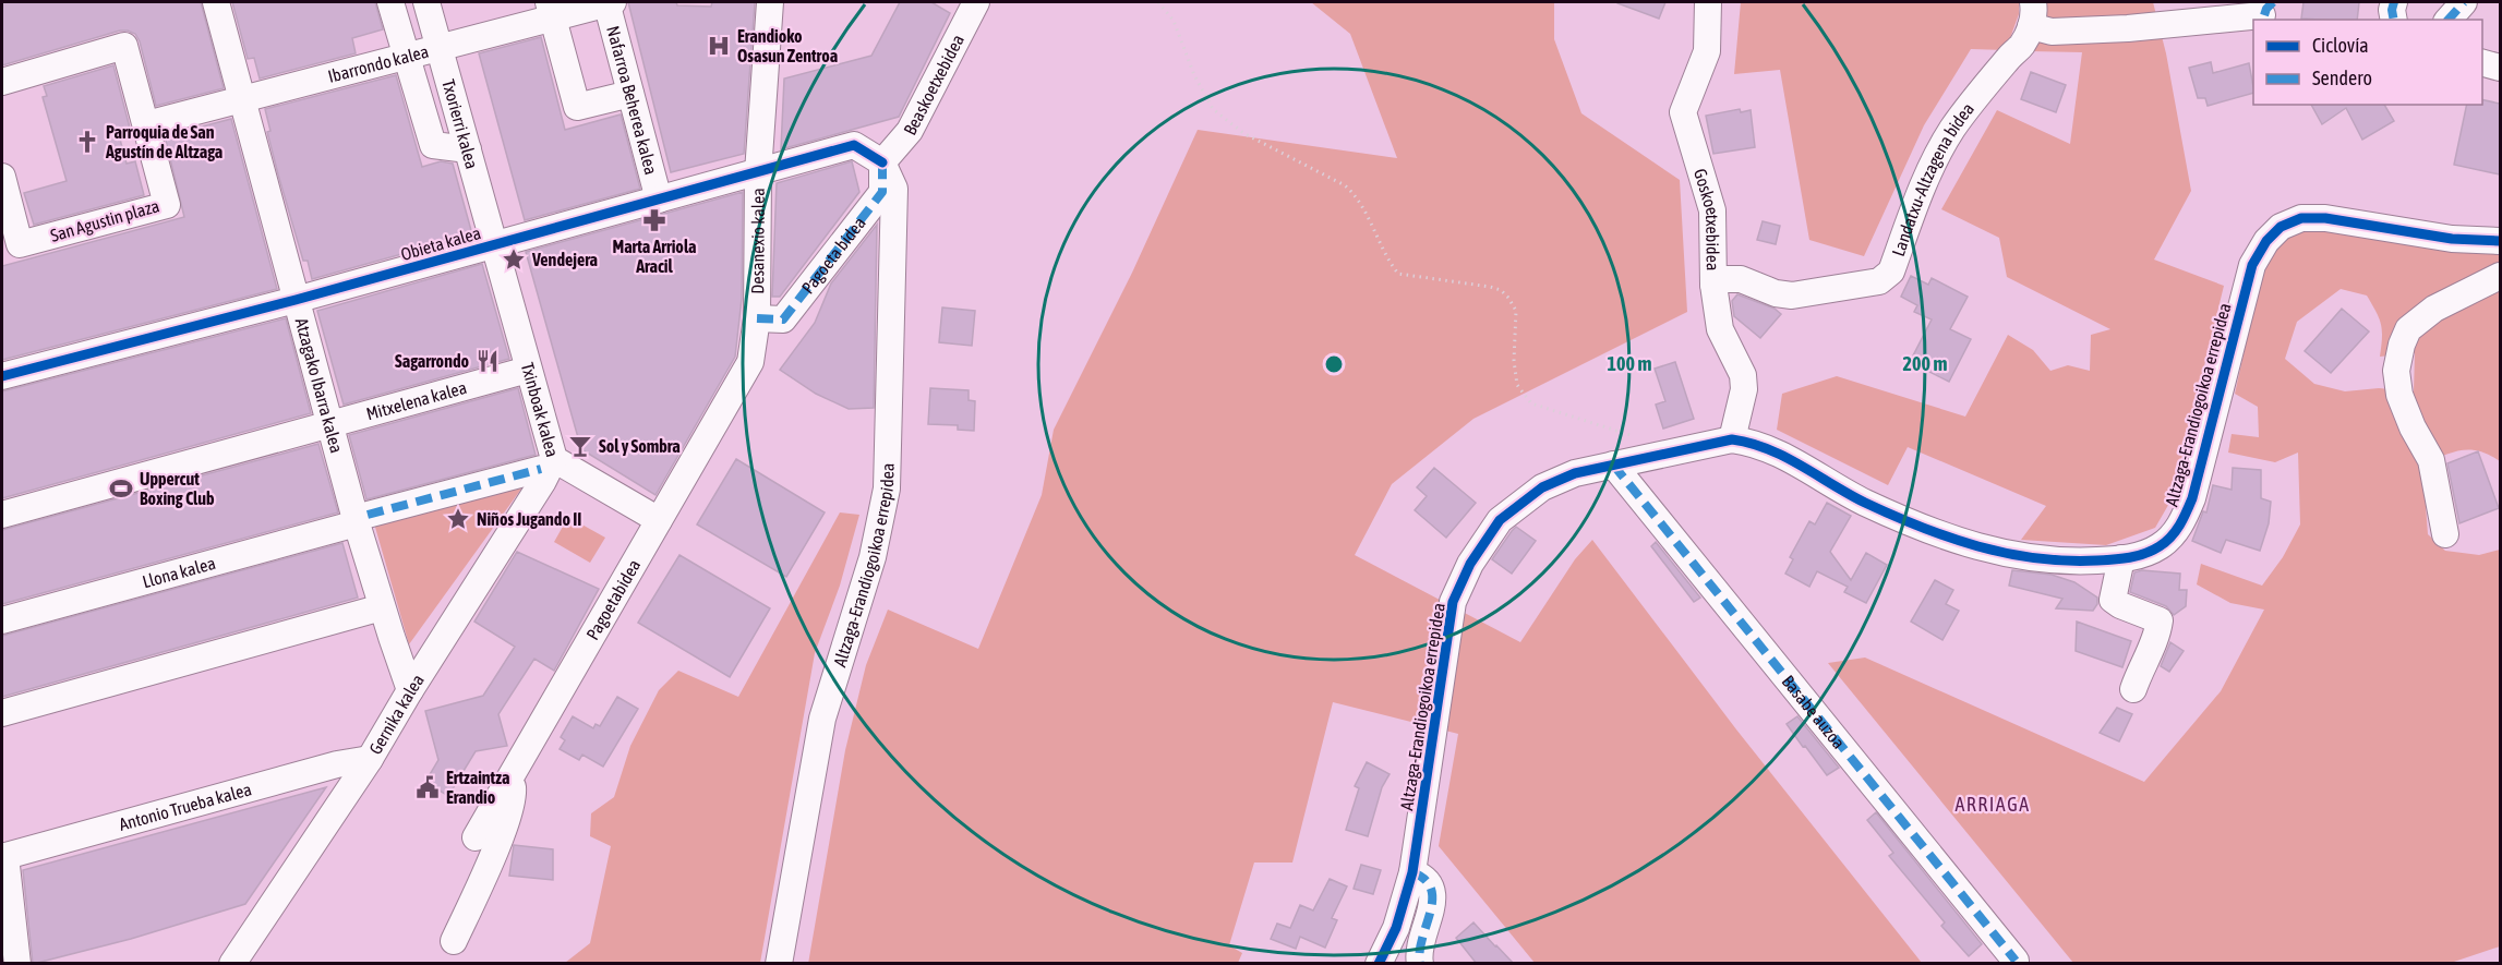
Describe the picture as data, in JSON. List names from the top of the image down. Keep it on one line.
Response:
{"streets":{"street":["Ibarrondo kalea","Beaskoetxebidea","Nafarroa Beherea kalea","Txorierri kalea","Landatxu-Altzagena bidea","San Agustin plaza","Goskoetxebidea","Desanexio kalea","Obieta kalea","Pagoeta bidea","Atzagako Ibarra kalea","Mitxelena kalea","Altzaga-Erandiogoikoa errepidea","Txinboak kalea","Llona kalea","Pagoetabidea","Basabe auzoa","Gernika kalea","Antonio Trueba kalea"]},"crossings":[["Ibarrondo kalea","Nafarroa Beherea kalea"],["Ibarrondo kalea","Txorierri kalea"],["Ibarrondo kalea","San Agustin plaza"],["Ibarrondo kalea","Atzagako Ibarra kalea"],["Beaskoetxebidea","Obieta kalea"],["Beaskoetxebidea","Pagoeta bidea"],["Beaskoetxebidea","Altzaga-Erandiogoikoa errepidea"],["Nafarroa Beherea kalea","Obieta kalea"],["Txorierri kalea","Obieta kalea"],["Txorierri kalea","Txinboak kalea"],["Landatxu-Altzagena bidea","Goskoetxebidea"],["Goskoetxebidea","Altzaga-Erandiogoikoa errepidea"],["Desanexio kalea","Obieta kalea"],["Desanexio kalea","Pagoeta bidea"],["Desanexio kalea","Pagoetabidea"],["Obieta kalea","Pagoeta bidea"],["Obieta kalea","Atzagako Ibarra kalea"],["Obieta kalea","Altzaga-Erandiogoikoa errepidea"],["Obieta kalea","Txinboak kalea"],["Pagoeta bidea","Altzaga-Erandiogoikoa errepidea"],["Atzagako Ibarra kalea","Mitxelena kalea"],["Atzagako Ibarra kalea","Llona kalea"],["Atzagako Ibarra kalea","Gernika kalea"],["Mitxelena kalea","Txinboak kalea"],["Altzaga-Erandiogoikoa errepidea","Basabe auzoa"],["Txinboak kalea","Llona kalea"],["Txinboak kalea","Pagoetabidea"],["Txinboak kalea","Gernika kalea"],["Llona kalea","Gernika kalea"],["Gernika kalea","Antonio Trueba kalea"]],"districts":["ARRIAGA"],"places":{"hospital":["Erandioko Osasun Zentroa"],"church":["Parroquia de San Agustín de Altzaga"],"pharmacy":["Marta Arriola Aracil"],"place":["Vendejera","Niños Jugando II"],"restaurant":["Sagarrondo"],"bar":["Sol y Sombra"],"sports":["Uppercut Boxing Club"],"public building":["Ertzaintza Erandio"]},"legend":["Ciclovía","Sendero"],"rings":["100 m","200 m"]}
